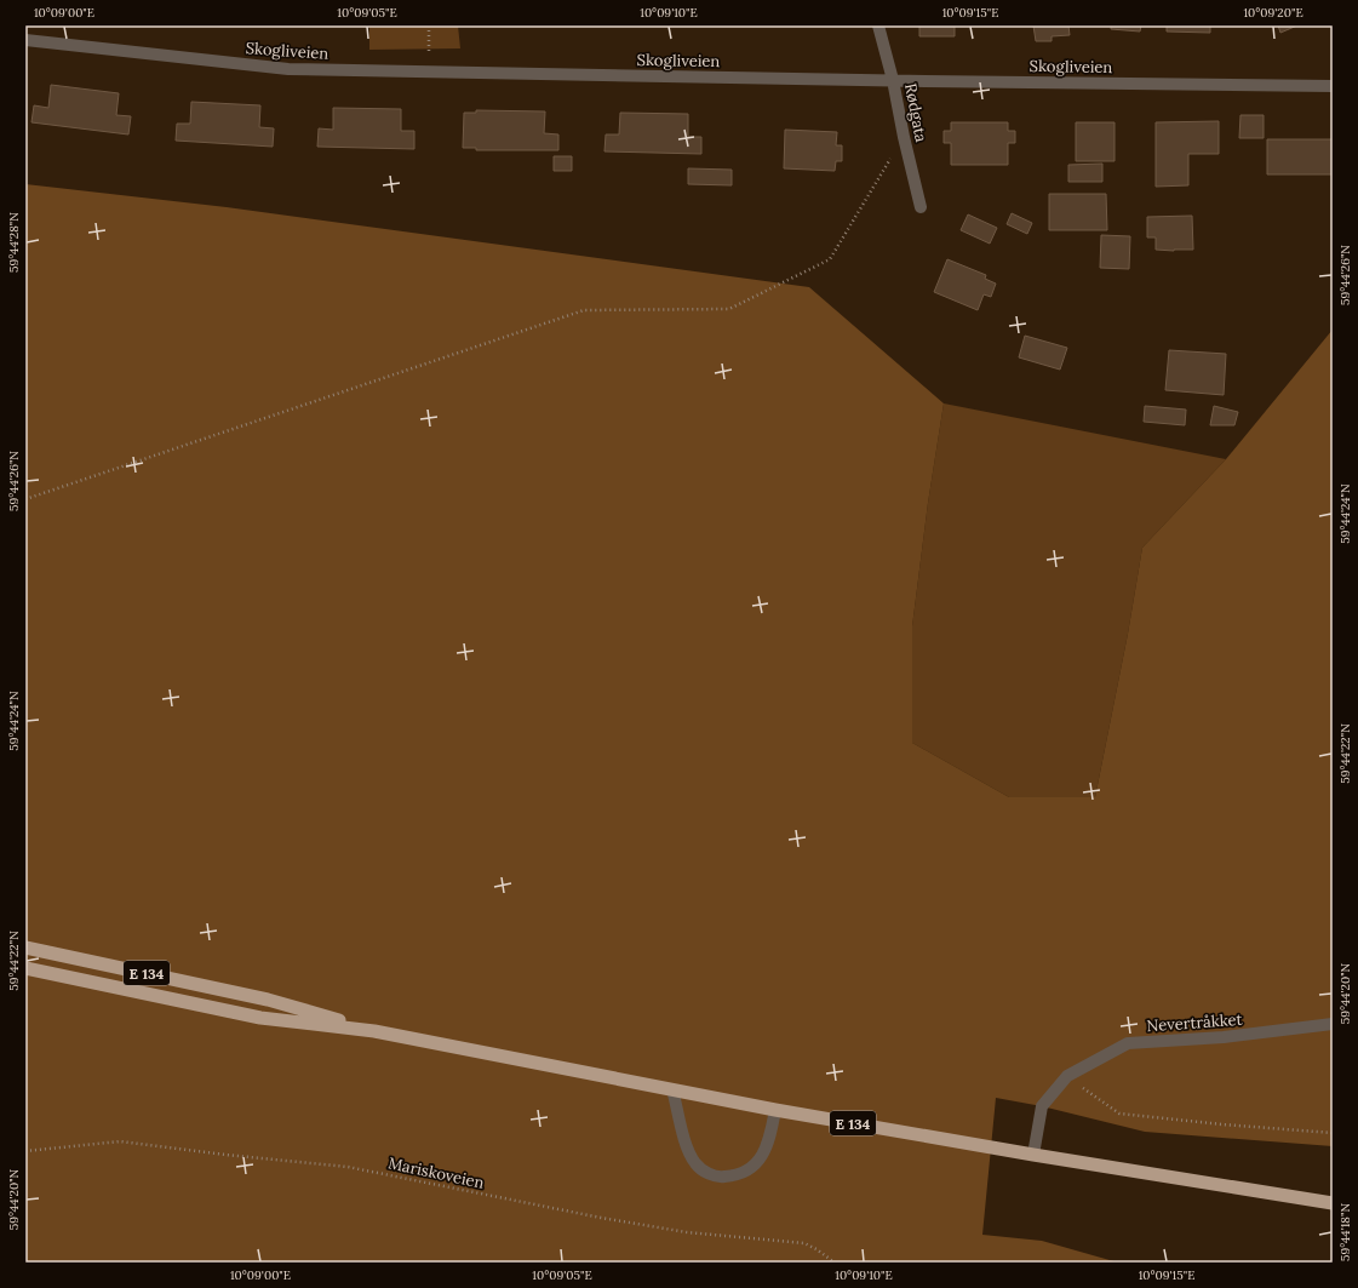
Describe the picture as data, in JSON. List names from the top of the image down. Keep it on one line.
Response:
{"streets":{"highway":["E 134"],"street":["Skogliveien","Rødgata","Nevertråkket"],"path":["Mariskoveien"]},"crossings":[["Skogliveien","Rødgata"],["E 134","Nevertråkket"]],"coordinates":["10°09'00\"E","10°09'05\"E","10°09'10\"E","10°09'15\"E","10°09'20\"E","59°44'28\"N","59°44'26\"N","59°44'24\"N","59°44'22\"N","59°44'20\"N","59°44'18\"N"]}
